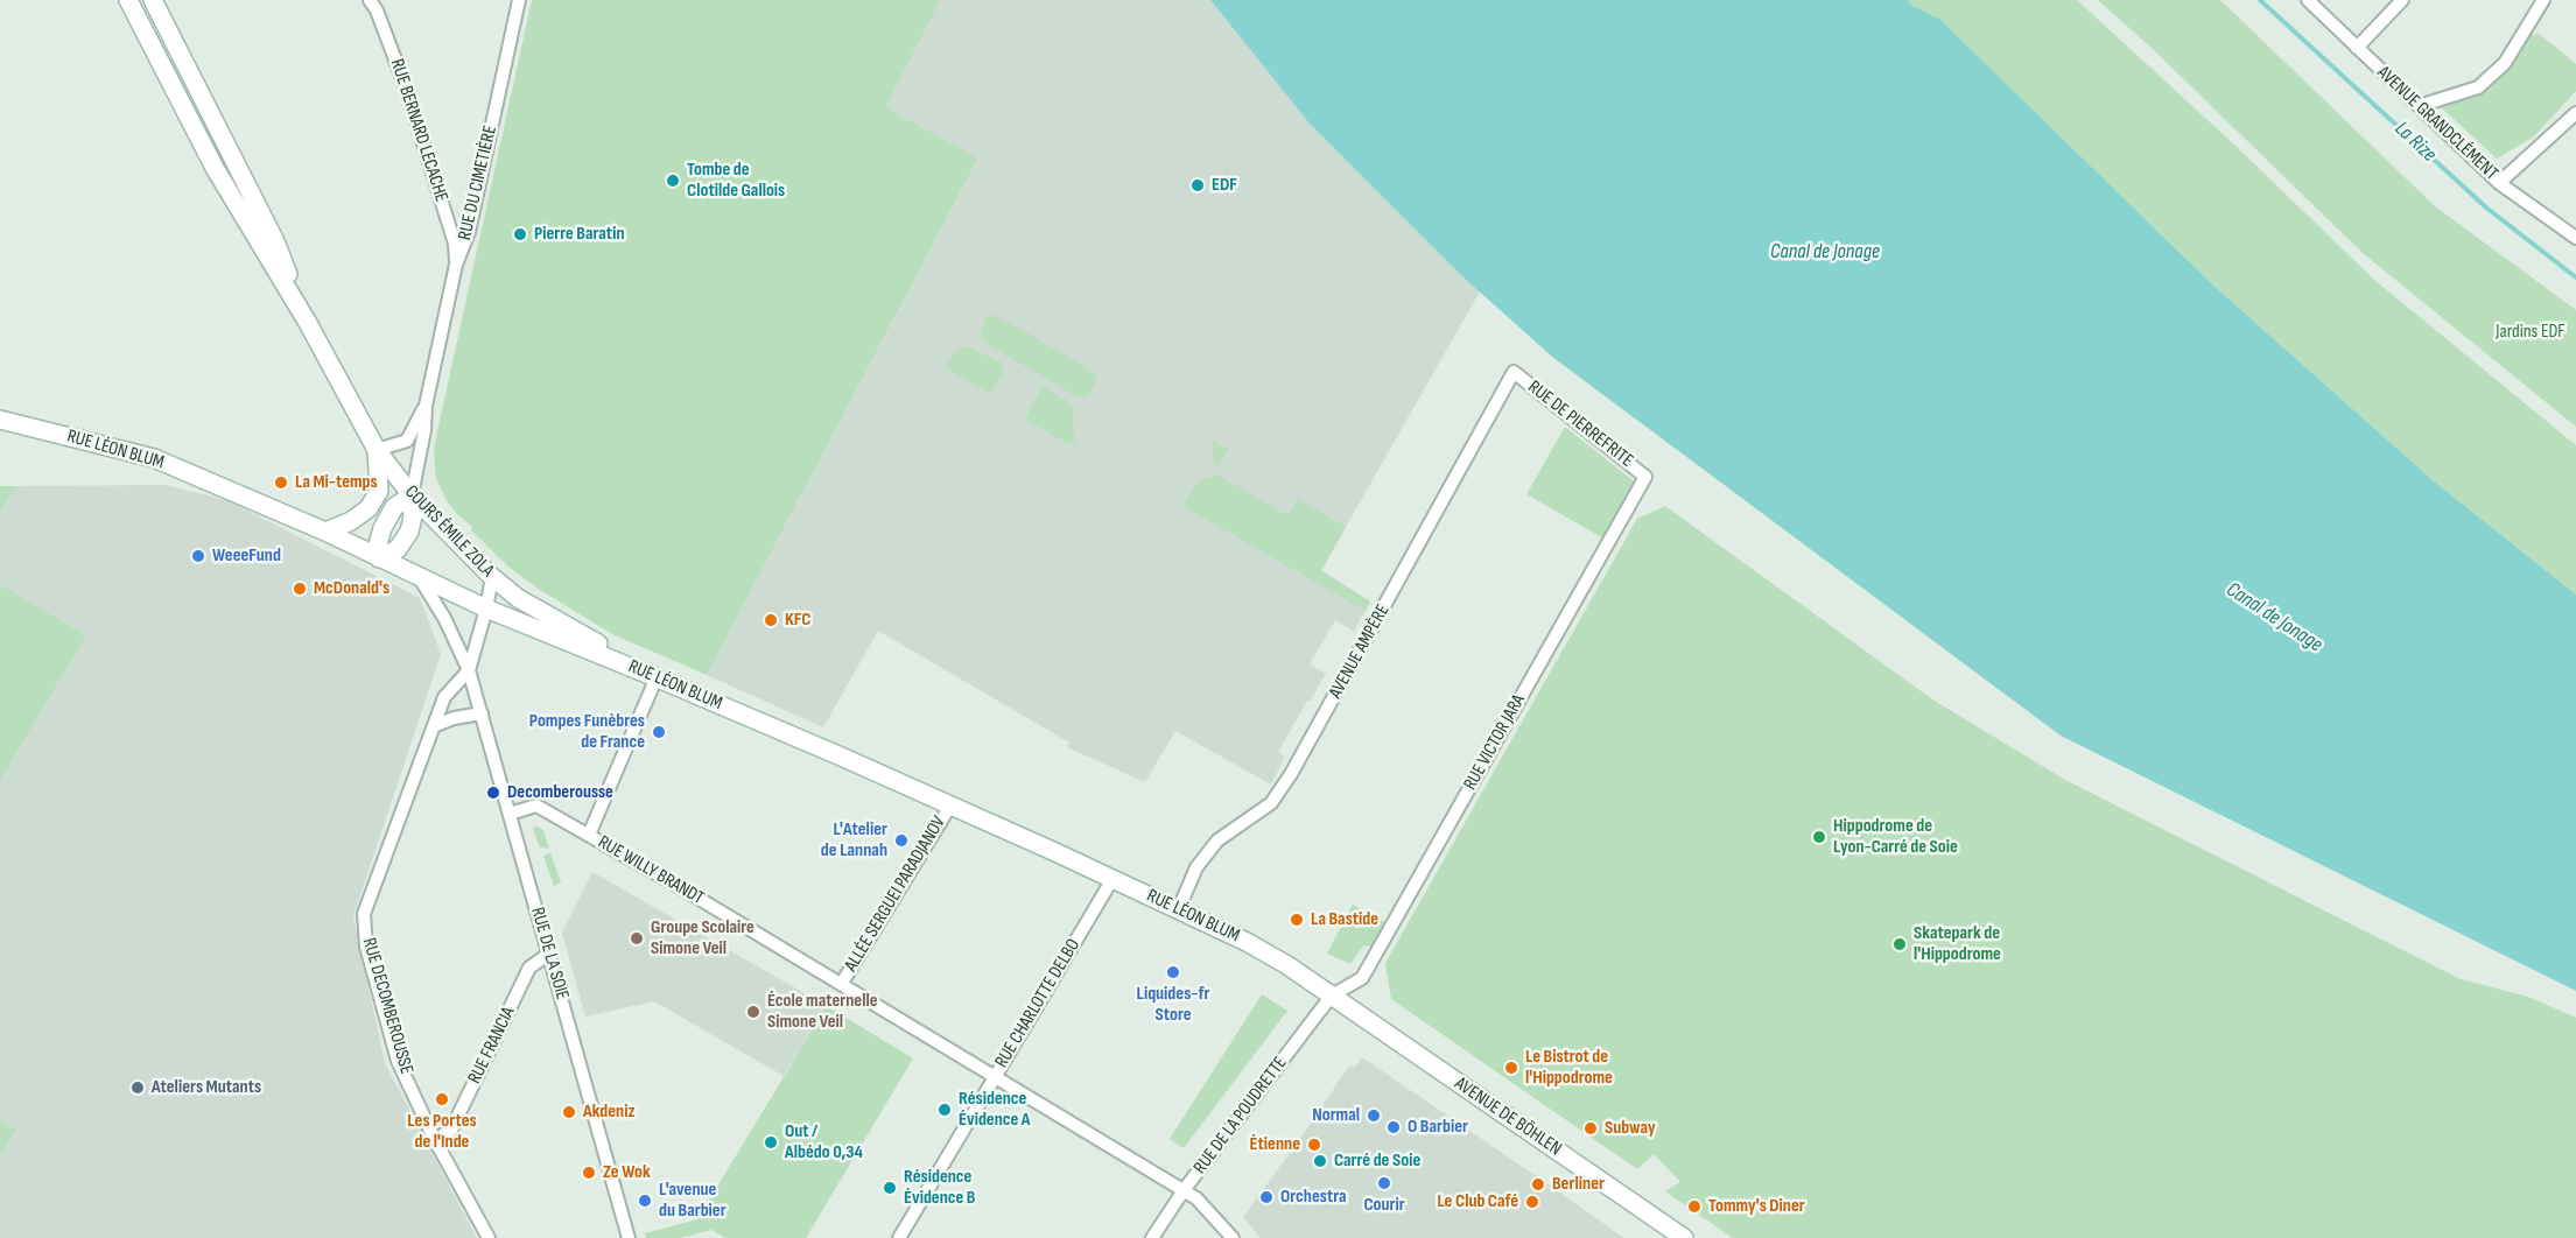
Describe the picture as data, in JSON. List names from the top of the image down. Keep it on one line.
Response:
{"streets":{"main road":["RUE LÉON BLUM","COURS ÉMILE ZOLA","AVENUE DE BÖHLEN"],"street":["AVENUE GRANDCLÉMENT","RUE BERNARD LECACHE","RUE DU CIMETIÈRE","RUE DE PIERREFRITE","AVENUE AMPÈRE","RUE VICTOR JARA","RUE WILLY BRANDT","ALLÉE SERGUEI PARADJANOV","RUE DE LA SOIE","RUE CHARLOTTE DELBO","RUE DECOMBEROUSSE","RUE FRANCIA","RUE DE LA POUDRETTE"]},"crossings":[["RUE BERNARD LECACHE","RUE DU CIMETIÈRE"],["RUE DU CIMETIÈRE","COURS ÉMILE ZOLA"],["RUE DE PIERREFRITE","AVENUE AMPÈRE"],["RUE DE PIERREFRITE","RUE VICTOR JARA"],["RUE LÉON BLUM","COURS ÉMILE ZOLA"],["RUE LÉON BLUM","AVENUE AMPÈRE"],["RUE LÉON BLUM","RUE VICTOR JARA"],["RUE LÉON BLUM","ALLÉE SERGUEI PARADJANOV"],["RUE LÉON BLUM","RUE DE LA SOIE"],["RUE LÉON BLUM","RUE CHARLOTTE DELBO"],["RUE LÉON BLUM","RUE DE LA POUDRETTE"],["RUE LÉON BLUM","AVENUE DE BÖHLEN"],["RUE VICTOR JARA","RUE DE LA POUDRETTE"],["RUE VICTOR JARA","AVENUE DE BÖHLEN"],["RUE WILLY BRANDT","ALLÉE SERGUEI PARADJANOV"],["RUE WILLY BRANDT","RUE DE LA SOIE"],["RUE WILLY BRANDT","RUE CHARLOTTE DELBO"],["RUE WILLY BRANDT","RUE DE LA POUDRETTE"],["RUE DE LA SOIE","RUE FRANCIA"],["RUE DECOMBEROUSSE","RUE FRANCIA"],["RUE DE LA POUDRETTE","AVENUE DE BÖHLEN"]],"water":["La Rize","Canal de Jonage"],"parks":["Jardins EDF"],"places":["Tombe de Clotilde Gallois","EDF","Pierre Baratin","La Mi-temps","WeeeFund","McDonald's","KFC","Pompes Funèbres de France","Decomberousse","Hippodrome de Lyon-Carré de Soie","L'Atelier de Lannah","La Bastide","Groupe Scolaire Simone Veil","Skatepark de l'Hippodrome","Liquides-fr Store","École maternelle Simone Veil","Le Bistrot de l'Hippodrome","Ateliers Mutants","Les Portes de l'Inde","Résidence Évidence A","Akdeniz","Normal","O Barbier","Subway","Out / Albédo 0,34","Étienne","Carré de Soie","Ze Wok","Courir","Berliner","Résidence Évidence B","Orchestra","L'avenue du Barbier","Le Club Café","Tommy's Diner"]}
